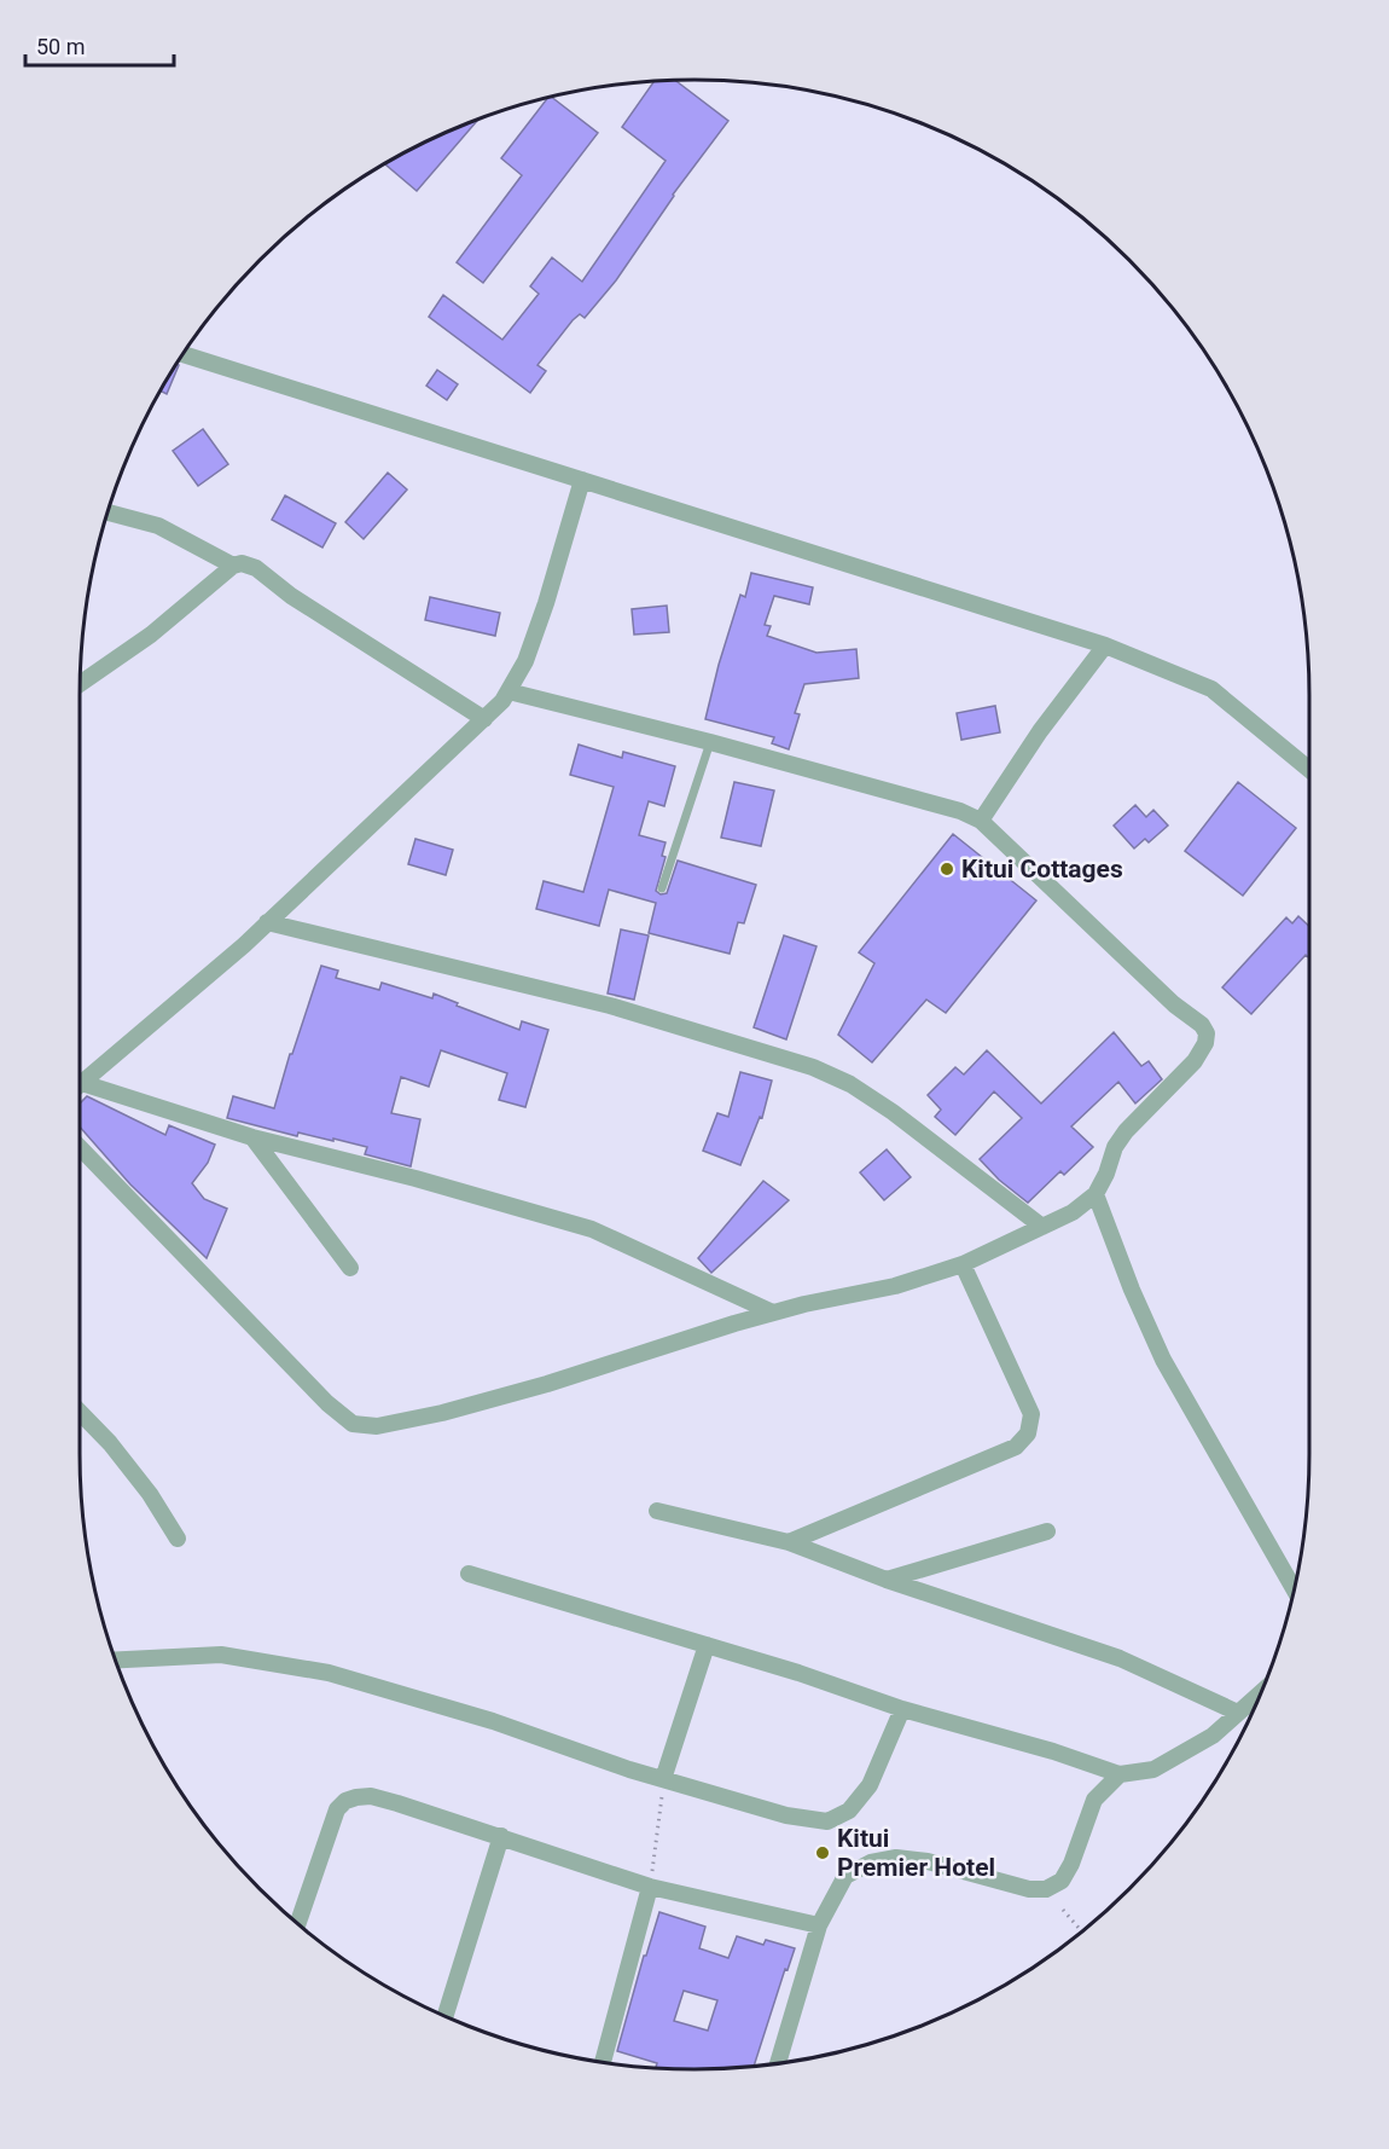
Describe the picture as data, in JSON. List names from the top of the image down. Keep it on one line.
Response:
{"places":["Kitui Cottages","Kitui Premier Hotel"],"scale_bar":"50 m"}
